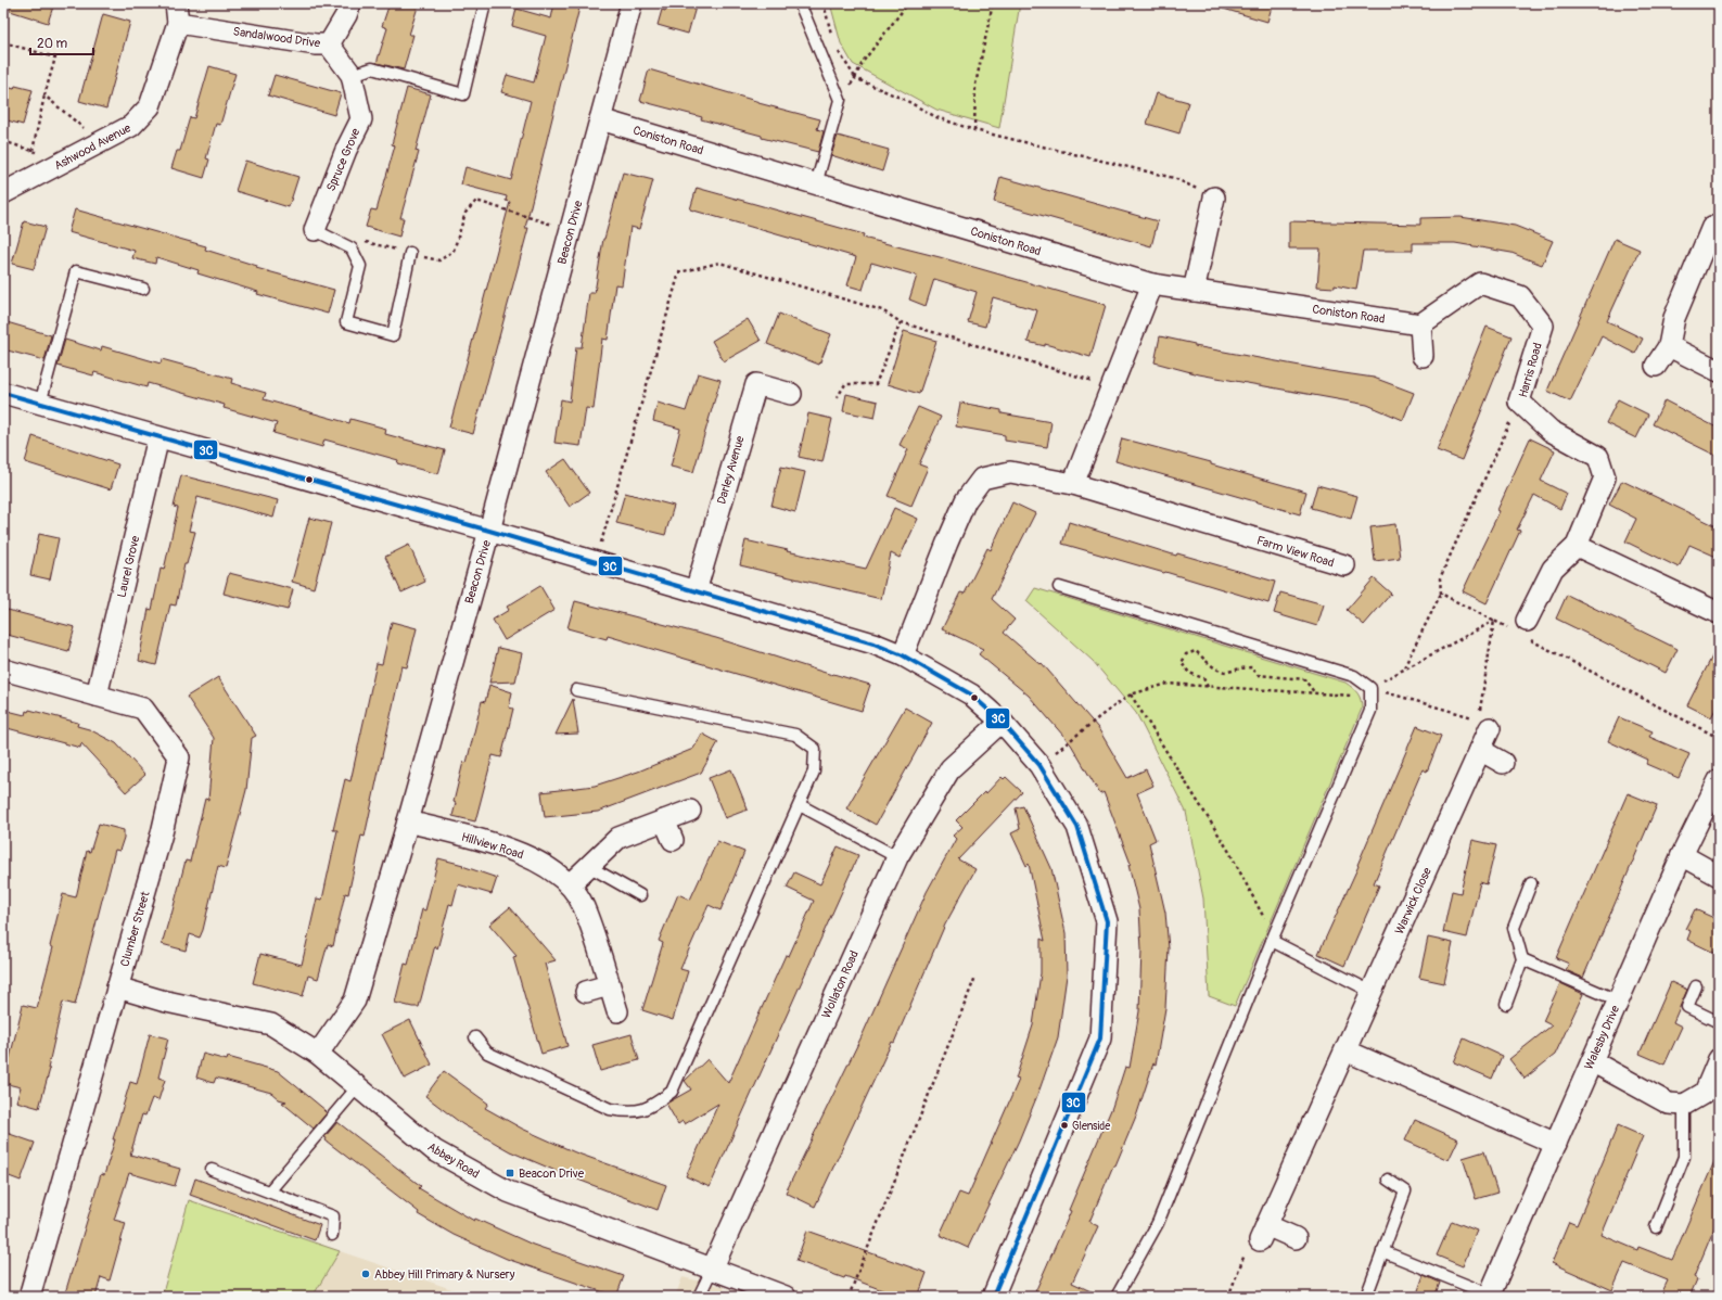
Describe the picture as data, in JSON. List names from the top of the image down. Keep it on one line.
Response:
{"streets":{"street":["Sandalwood Drive","Coniston Road","Ashwood Avenue","Spruce Grove","Beacon Drive","Harris Road","Darley Avenue","Farm View Road","Laurel Grove","Hillview Road","Warwick Close","Clumber Street","Wollaton Road","Walesby Drive","Abbey Road"]},"crossings":[["Sandalwood Drive","Ashwood Avenue"],["Sandalwood Drive","Spruce Grove"],["Coniston Road","Beacon Drive"],["Coniston Road","Harris Road"],["Beacon Drive","Hillview Road"],["Beacon Drive","Abbey Road"],["Laurel Grove","Clumber Street"],["Clumber Street","Abbey Road"],["Wollaton Road","Abbey Road"]],"places":{"other":["Glenside","Abbey Hill Primary & Nursery"],"transit":["Beacon Drive"]},"lines":["transit line 3C"],"scale_bar":"20 m"}
